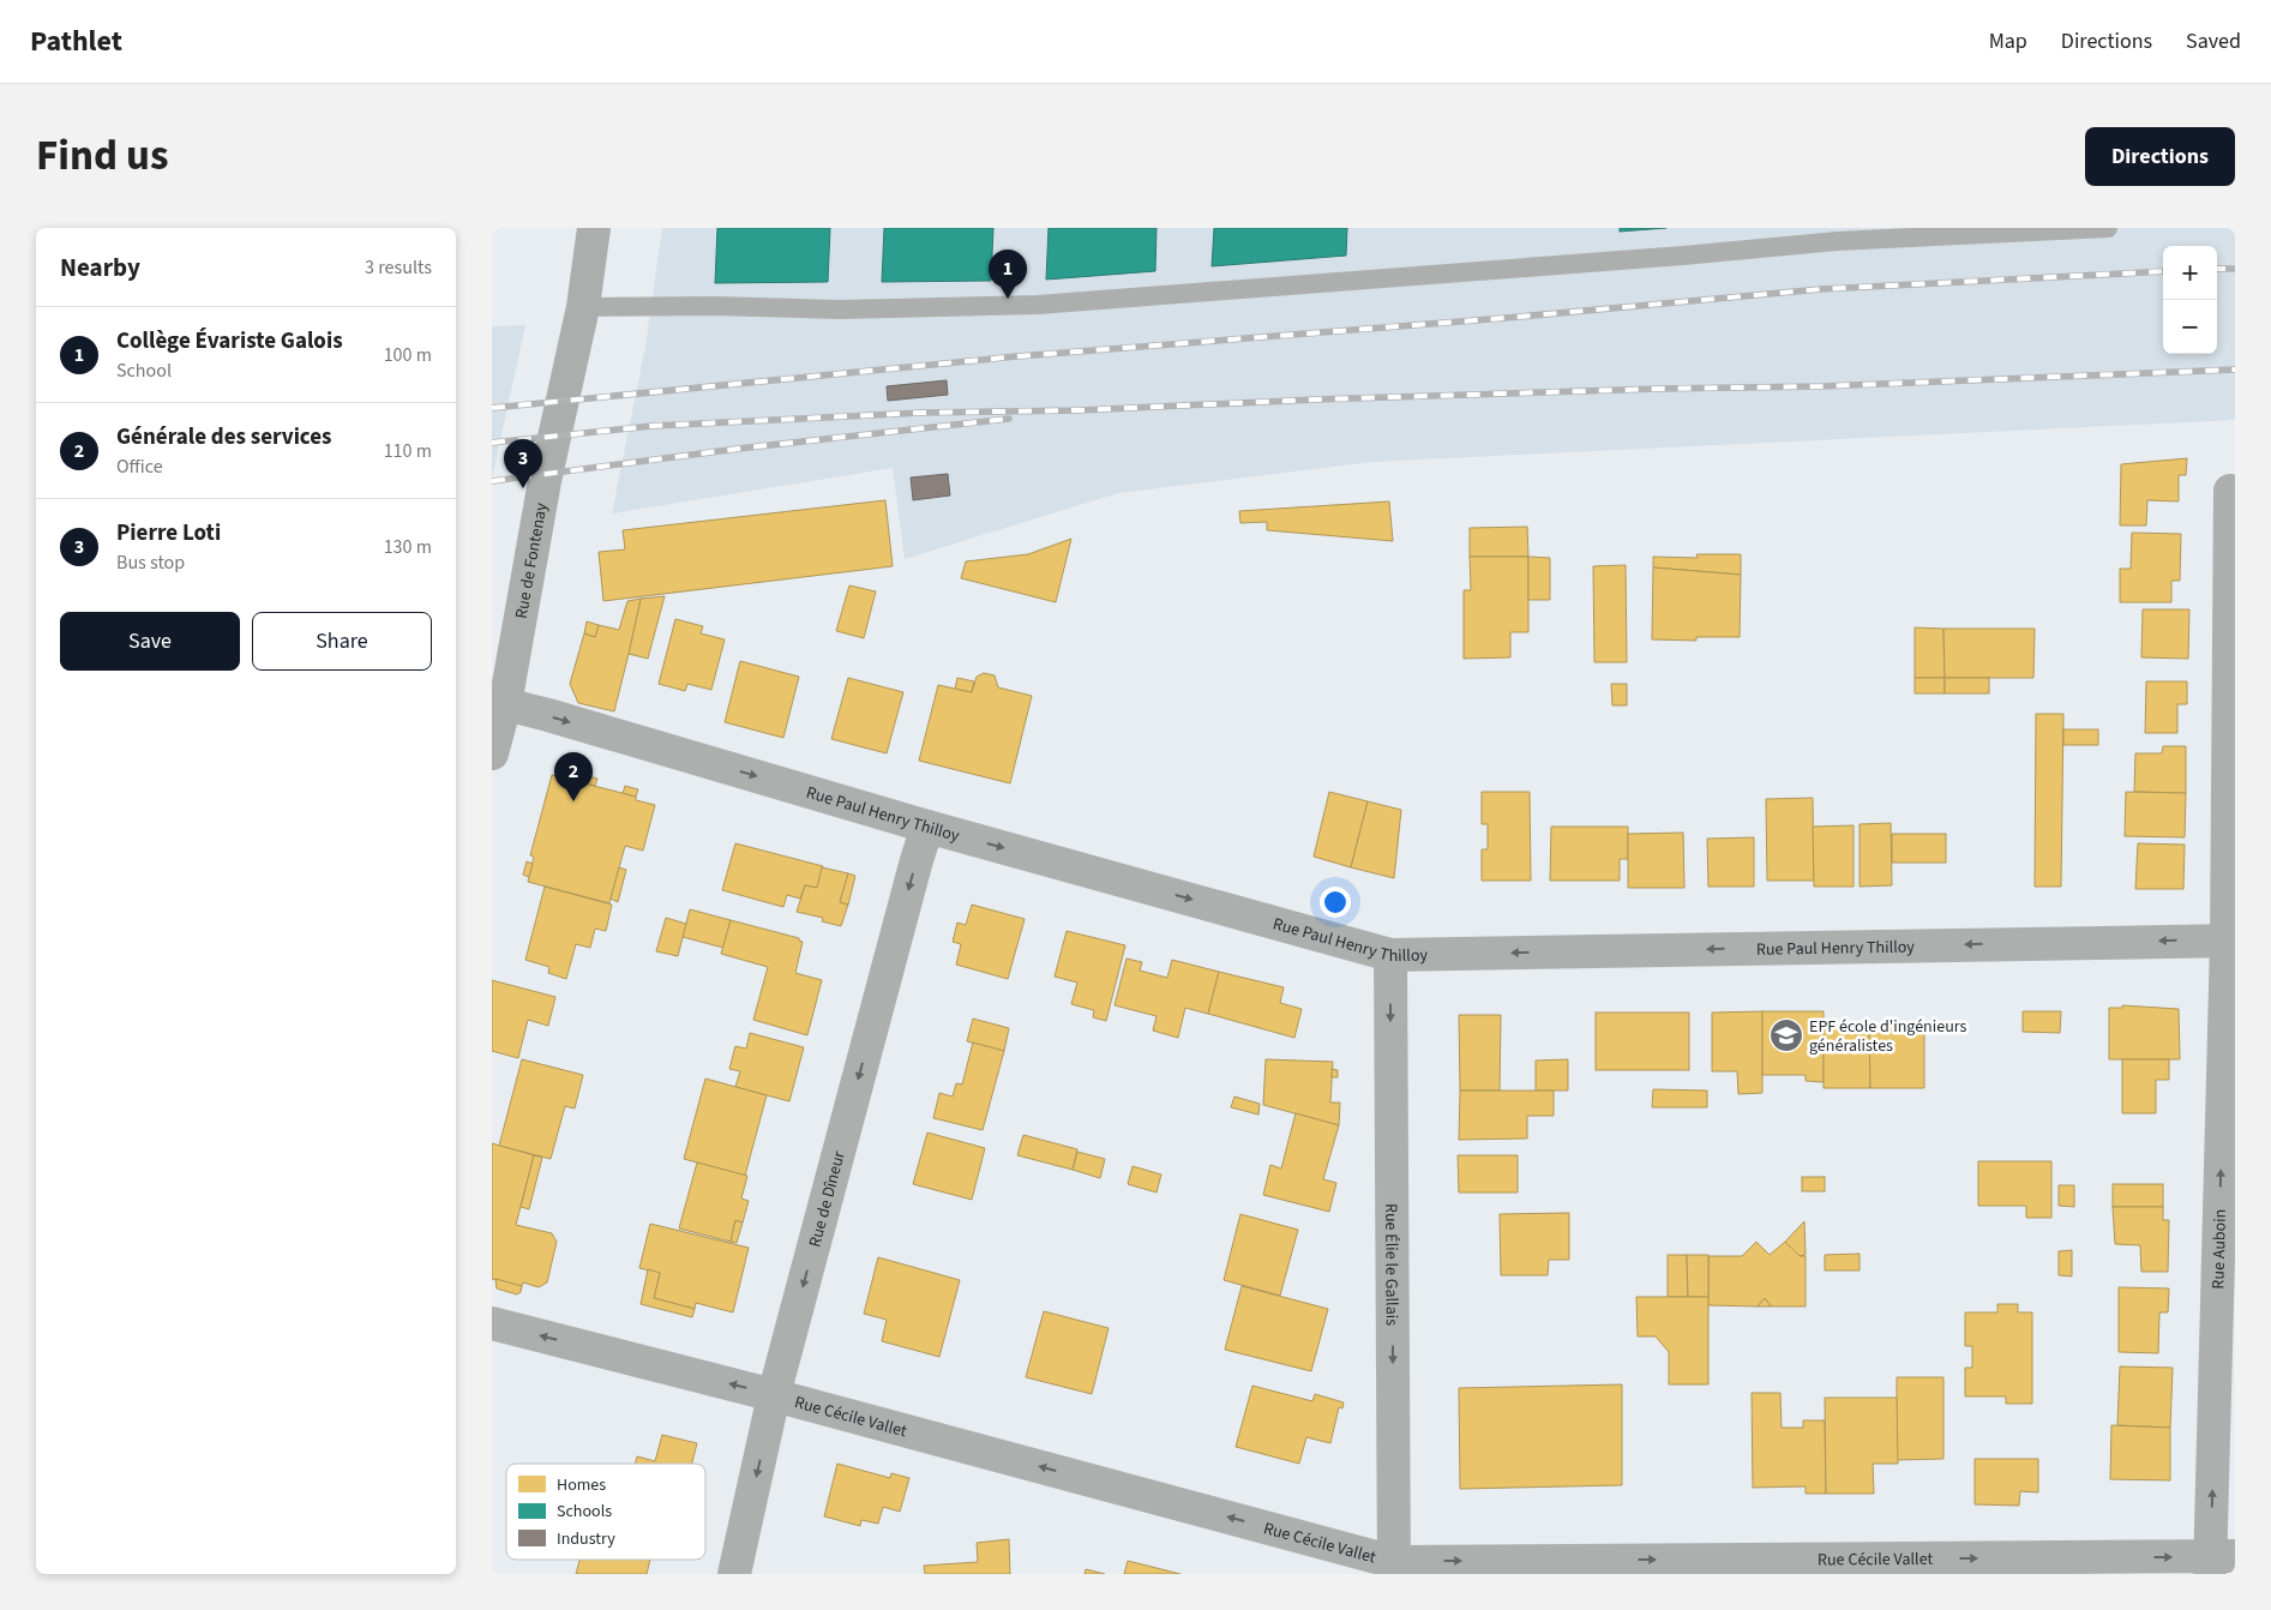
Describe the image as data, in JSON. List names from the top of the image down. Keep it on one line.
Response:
{"streets":{"main road":["Rue de Fontenay"],"street":["Rue Paul Henry Thilloy","Rue de Dîneur","Rue Auboin","Rue Élie le Gallais","Rue Cécile Vallet"]},"crossings":[["Rue de Fontenay","Rue Paul Henry Thilloy"],["Rue Paul Henry Thilloy","Rue de Dîneur"],["Rue Paul Henry Thilloy","Rue Auboin"],["Rue Paul Henry Thilloy","Rue Élie le Gallais"],["Rue de Dîneur","Rue Cécile Vallet"],["Rue Auboin","Rue Cécile Vallet"],["Rue Élie le Gallais","Rue Cécile Vallet"]],"one_way":["Rue de Dîneur","Rue Auboin","Rue Élie le Gallais"],"places":{"school or university":["EPF école d'ingénieurs généralistes"]},"legend":["Homes","Schools","Industry"],"page":{"header":"Pathlet","nav":["Map","Directions","Saved"],"title":"Find us","buttons":["Directions",["Save","Share"]],"heading":["Nearby","3 results"],"map_buttons":["+","−"],"pins":["1","3","2"],"list":[{"mark":"1","name":"Collège Évariste Galois","note":"School","value":"100 m"},{"mark":"2","name":"Générale des services","note":"Office","value":"110 m"},{"mark":"3","name":"Pierre Loti","note":"Bus stop","value":"130 m"}]}}
